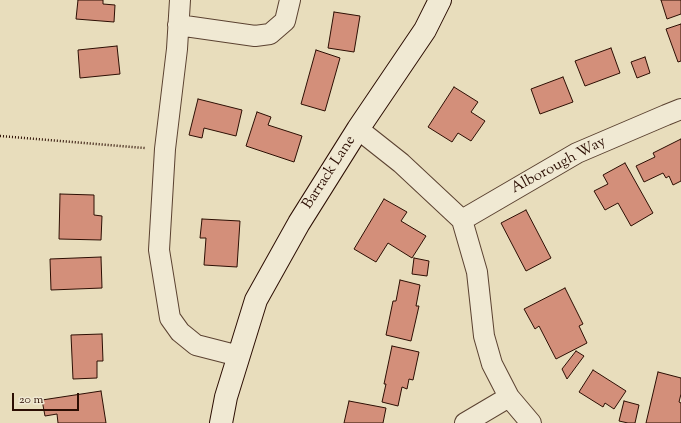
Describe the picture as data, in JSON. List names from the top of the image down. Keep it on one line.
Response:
{"streets":{"street":["Alborough Way","Barrack Lane"]},"scale_bar":"20 m"}
